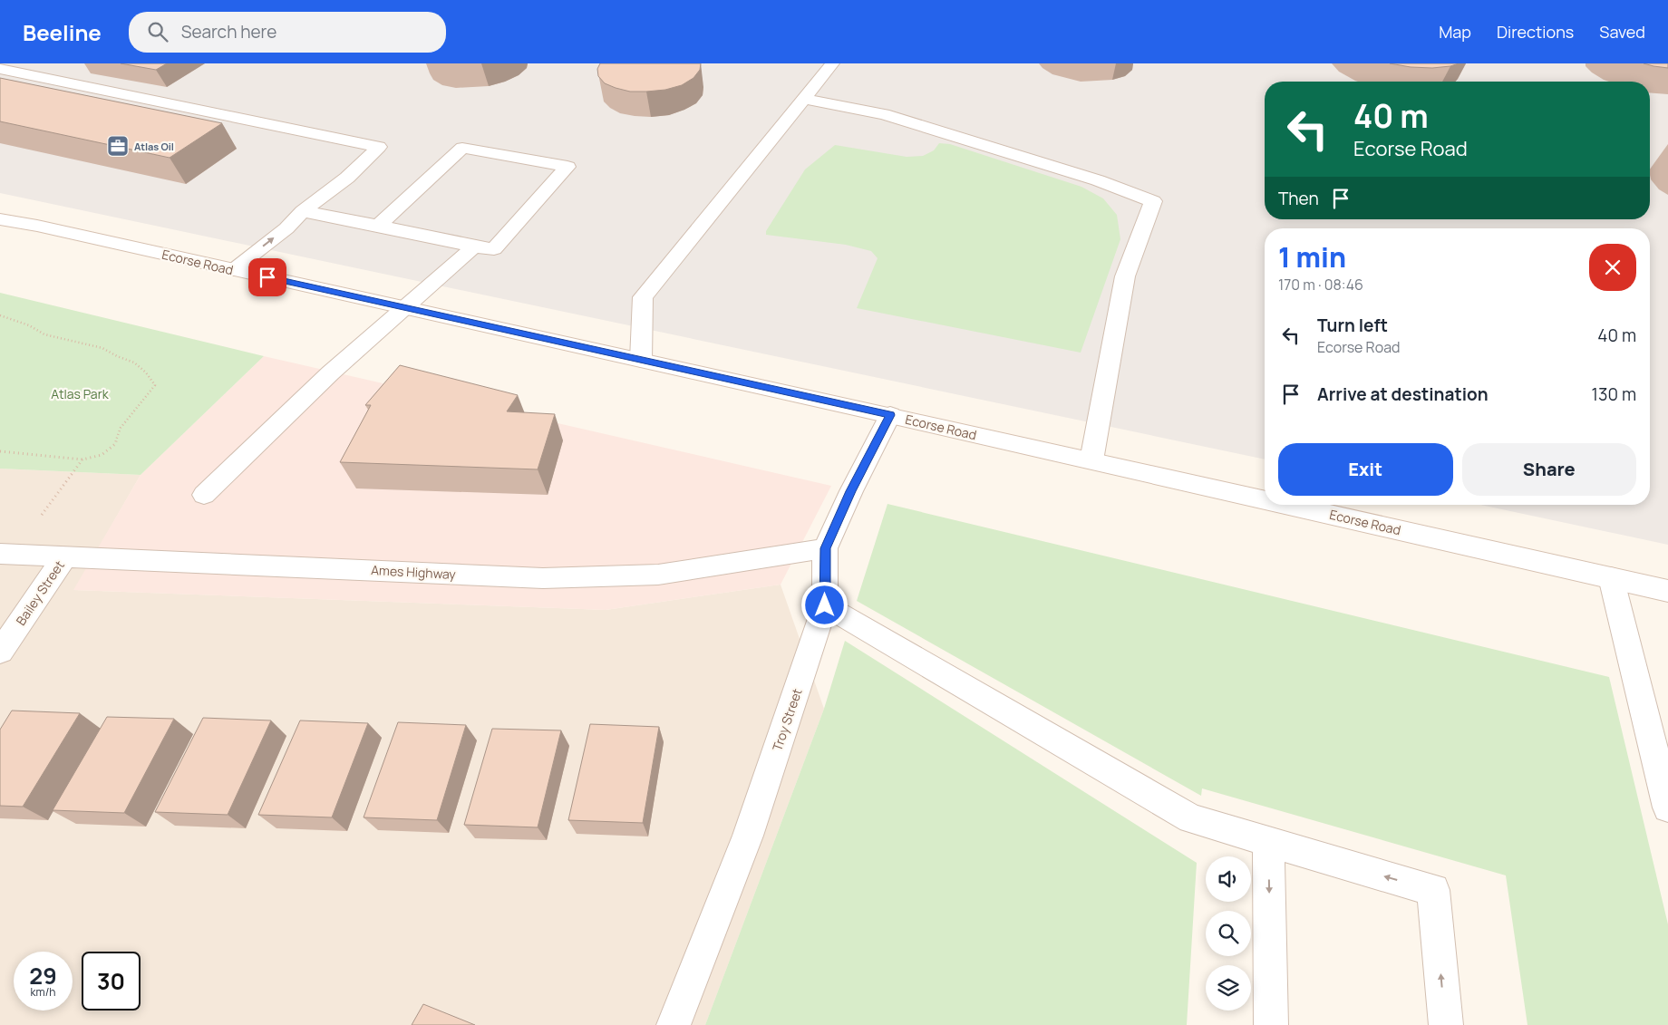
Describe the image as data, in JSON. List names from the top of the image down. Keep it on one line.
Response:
{"streets":{"main road":["Ecorse Road","Ames Highway","Bailey Street","Troy Street"]},"crossings":[["Ecorse Road","Troy Street"],["Ames Highway","Bailey Street"],["Ames Highway","Troy Street"]],"parks":["Atlas Park"],"places":{"office":["Atlas Oil"]},"page":{"header":"Beeline","search":"Search here","nav":["Map","Directions","Saved"],"turn":["40 m","Ecorse Road"],"then":"Then","heading":["1 min","170 m · 08:46"],"list":[{"name":"Turn left","note":"Ecorse Road","value":"40 m"},{"name":"Arrive at destination","value":"130 m"}],"buttons":["Exit","Share"],"speed":"29 km/h","limit":"30"}}
